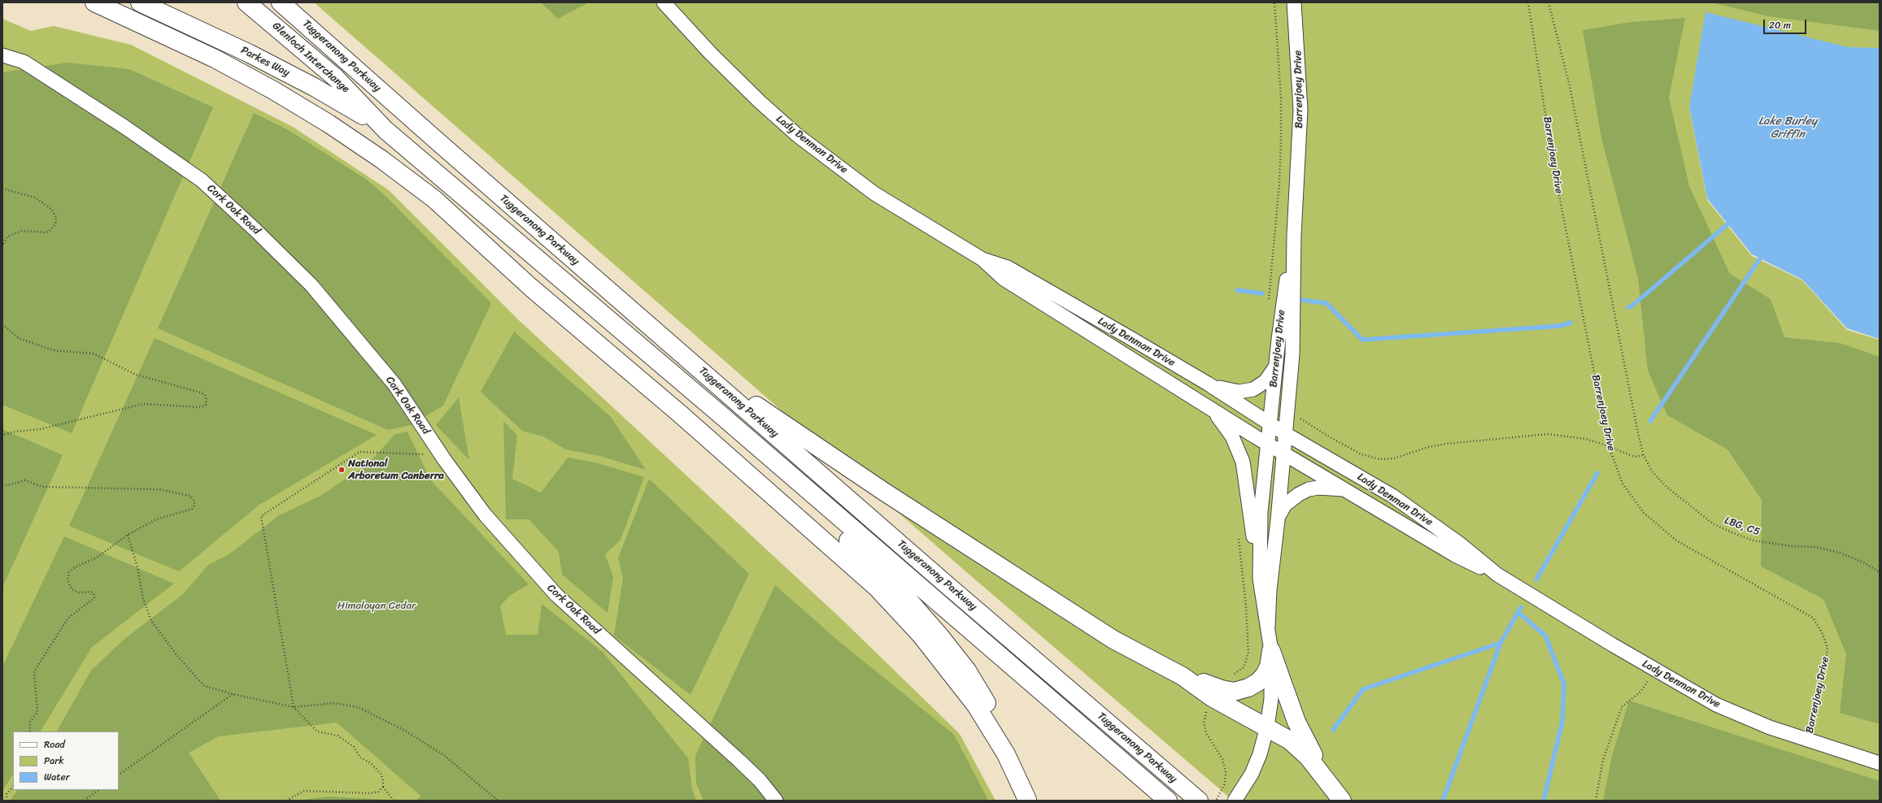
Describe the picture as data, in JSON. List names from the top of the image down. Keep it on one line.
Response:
{"streets":{"highway":["Tuggeranong Parkway","Glenloch Interchange","Parkes Way"],"street":["Barrenjoey Drive","Lady Denman Drive","Cork Oak Road"],"path":["LBG, C5"]},"crossings":[["Tuggeranong Parkway","Glenloch Interchange"],["Tuggeranong Parkway","Parkes Way"],["Glenloch Interchange","Parkes Way"],["Barrenjoey Drive","Lady Denman Drive"]],"water":["Lake Burley Griffin"],"parks":["Himalayan Cedar"],"places":["National Arboretum Canberra"],"legend":["Road","Park","Water"],"scale_bar":"20 m"}
